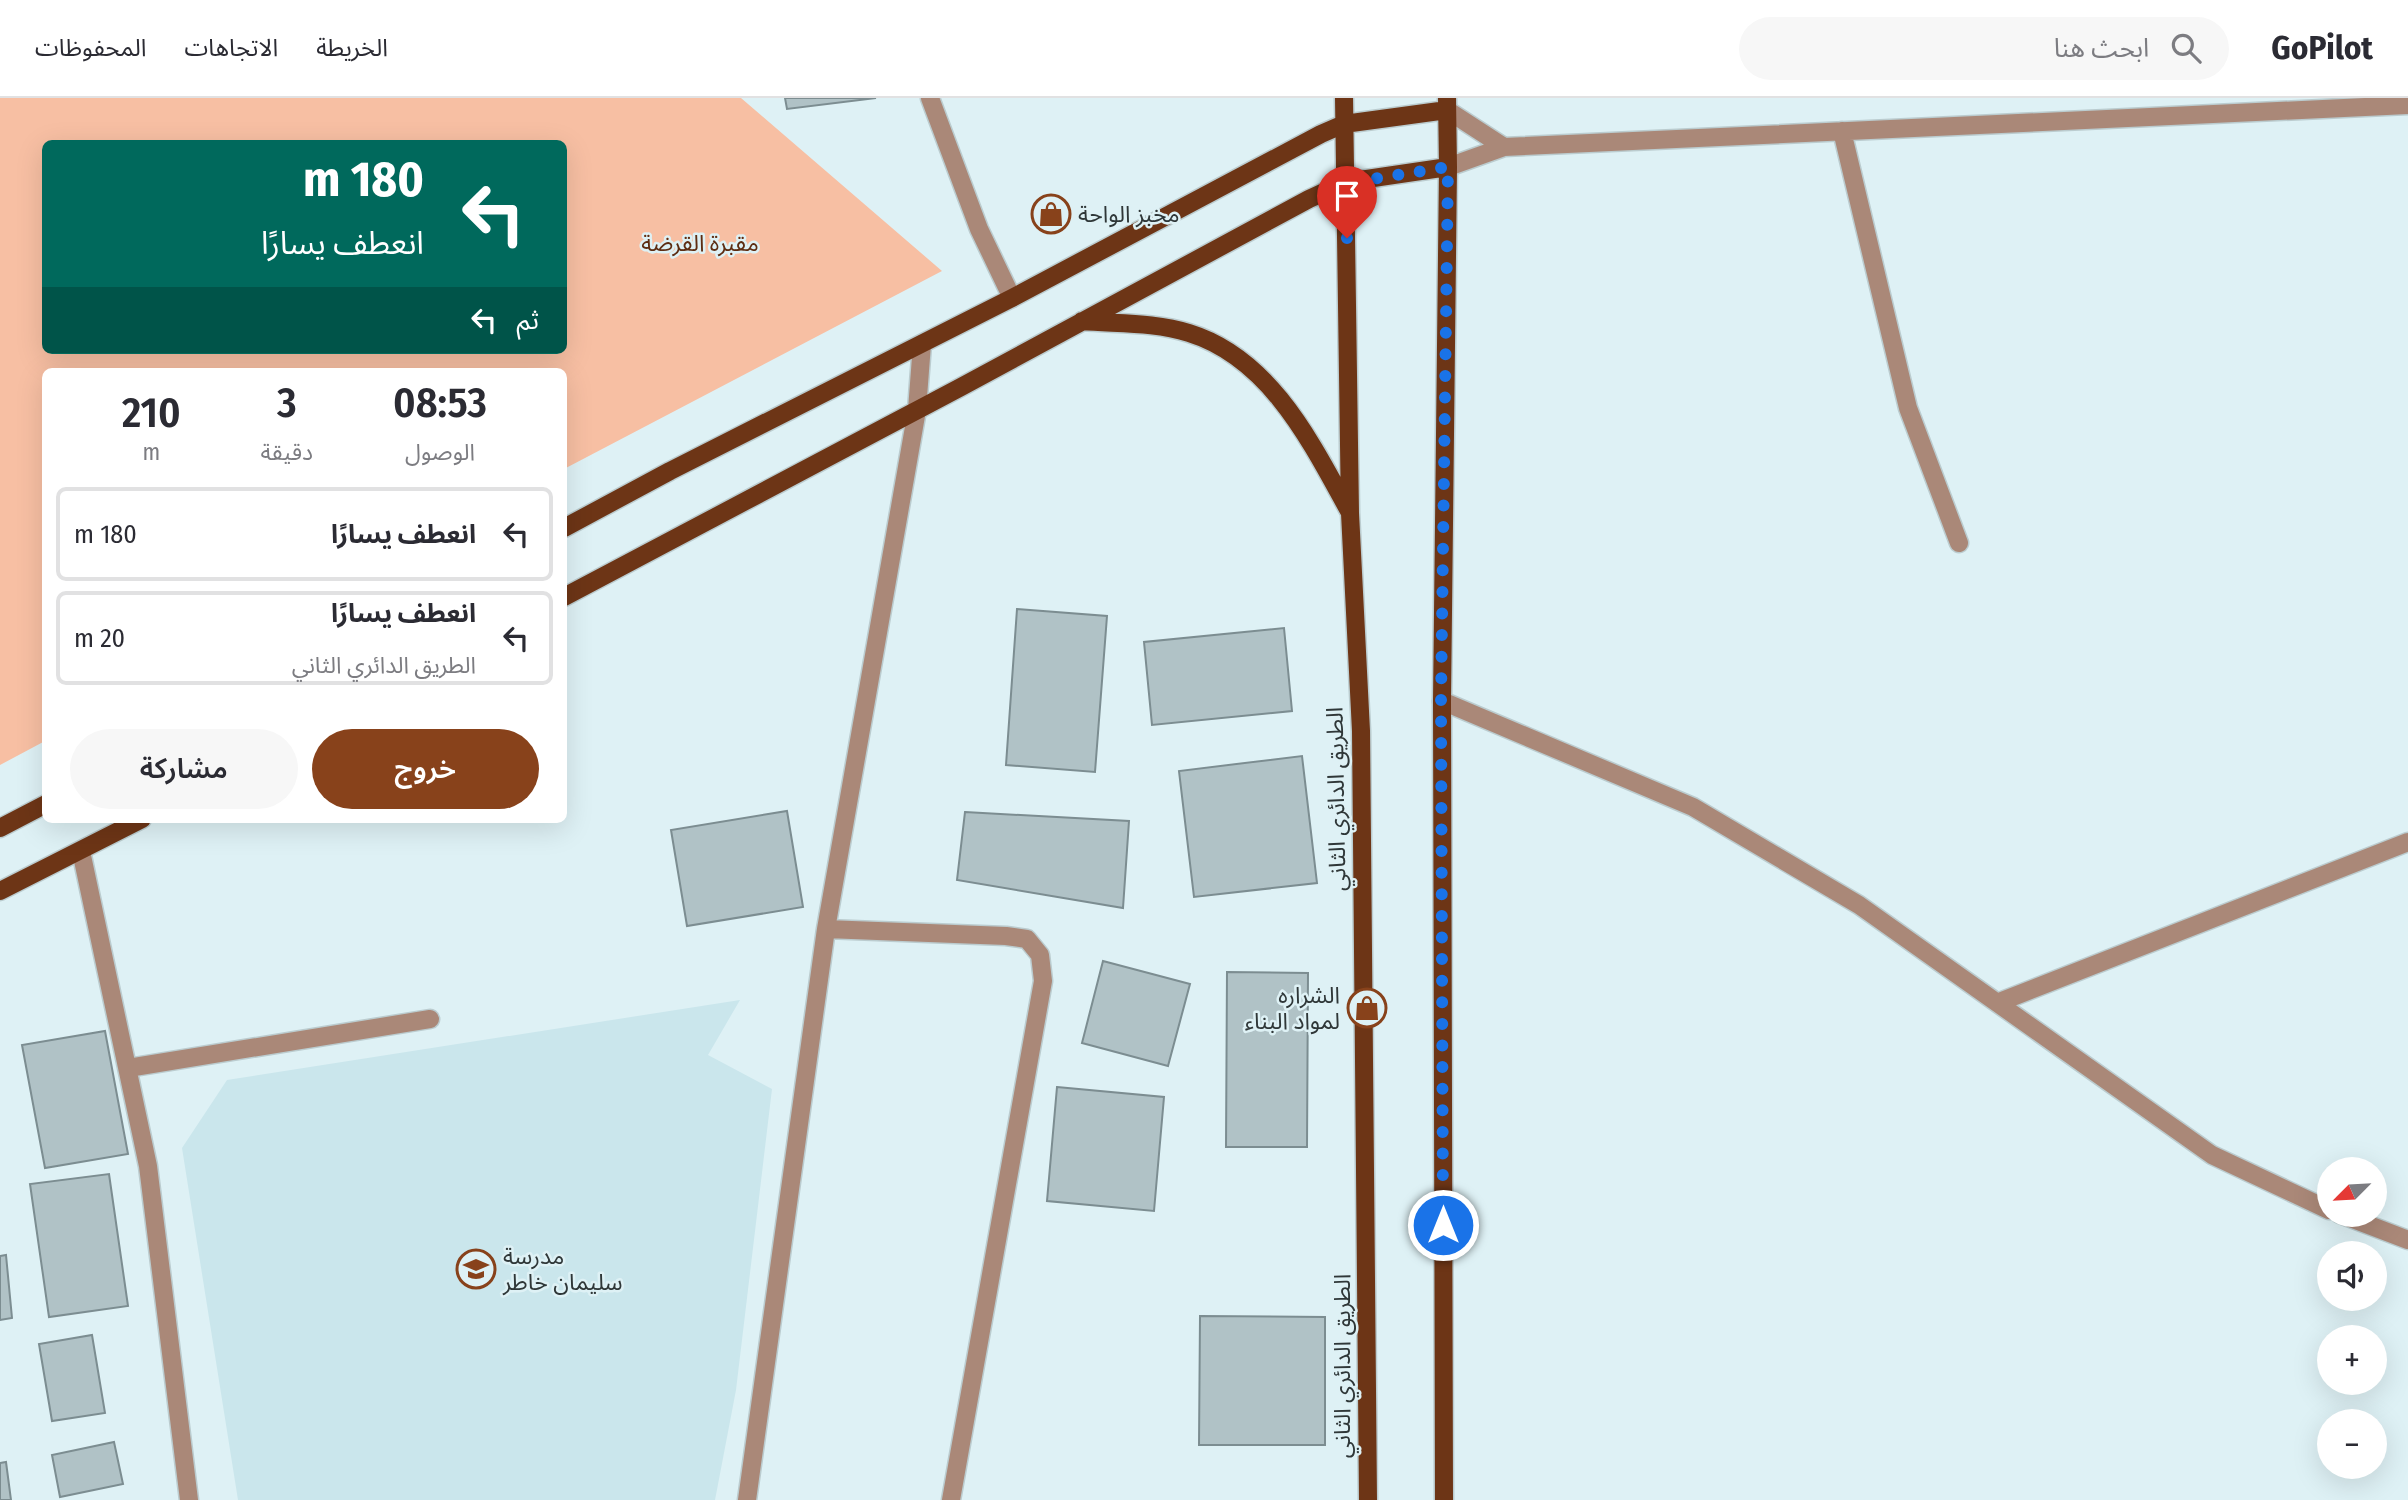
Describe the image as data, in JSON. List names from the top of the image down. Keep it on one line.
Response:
{"streets":{"main road":["الطريق الدائري الثاني"]},"parks":["مقبرة القرضة"],"places":{"shop":["مخبز الواحة","الشراره لمواد البناء"],"school or university":["مدرسة سليمان خاطر"]},"north":"bottom left","page":{"header":"GoPilot","search":"ابحث هنا","nav":["الخريطة","الاتجاهات","المحفوظات"],"turn":["180 m","انعطف يسارًا"],"then":"ثم","eta":["08:53","الوصول","3","دقيقة","210","m"],"list":[{"name":"انعطف يسارًا","value":"180 m"},{"name":"انعطف يسارًا","note":"الطريق الدائري الثاني","value":"20 m"}],"buttons":["خروج","مشاركة"],"map_buttons":["+","−"]}}
